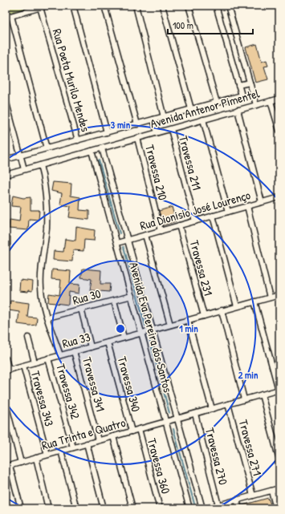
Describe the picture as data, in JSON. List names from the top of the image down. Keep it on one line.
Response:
{"streets":{"street":["Rua Poeta Murilo Mendes","Avenida Antenor Pimentel","Travessa 211","Travessa 210","Rua Dionisio José Lourenço","Travessa 231","Rua 30","Avenida Eva Pereira dos Santos","Rua 33","Travessa 341","Travessa 340","Travessa 342","Travessa 343","Rua Trinta e Quatro","Travessa 271","Travessa 270","Travessa 360"]},"crossings":[["Avenida Antenor Pimentel","Travessa 211"],["Avenida Antenor Pimentel","Travessa 210"],["Avenida Antenor Pimentel","Avenida Eva Pereira dos Santos"],["Travessa 211","Rua Dionisio José Lourenço"],["Travessa 210","Rua Dionisio José Lourenço"],["Rua Dionisio José Lourenço","Travessa 231"],["Rua Dionisio José Lourenço","Avenida Eva Pereira dos Santos"],["Travessa 231","Rua 33"],["Rua 30","Avenida Eva Pereira dos Santos"],["Avenida Eva Pereira dos Santos","Rua 33"],["Avenida Eva Pereira dos Santos","Rua Trinta e Quatro"],["Rua 33","Travessa 341"],["Rua 33","Travessa 340"],["Rua 33","Travessa 342"],["Rua 33","Travessa 343"],["Travessa 341","Rua Trinta e Quatro"],["Travessa 340","Rua Trinta e Quatro"],["Travessa 342","Rua Trinta e Quatro"],["Travessa 343","Rua Trinta e Quatro"],["Rua Trinta e Quatro","Travessa 271"],["Rua Trinta e Quatro","Travessa 270"],["Rua Trinta e Quatro","Travessa 360"]],"scale_bar":"100 m","rings":["3 min","1 min","2 min"]}
